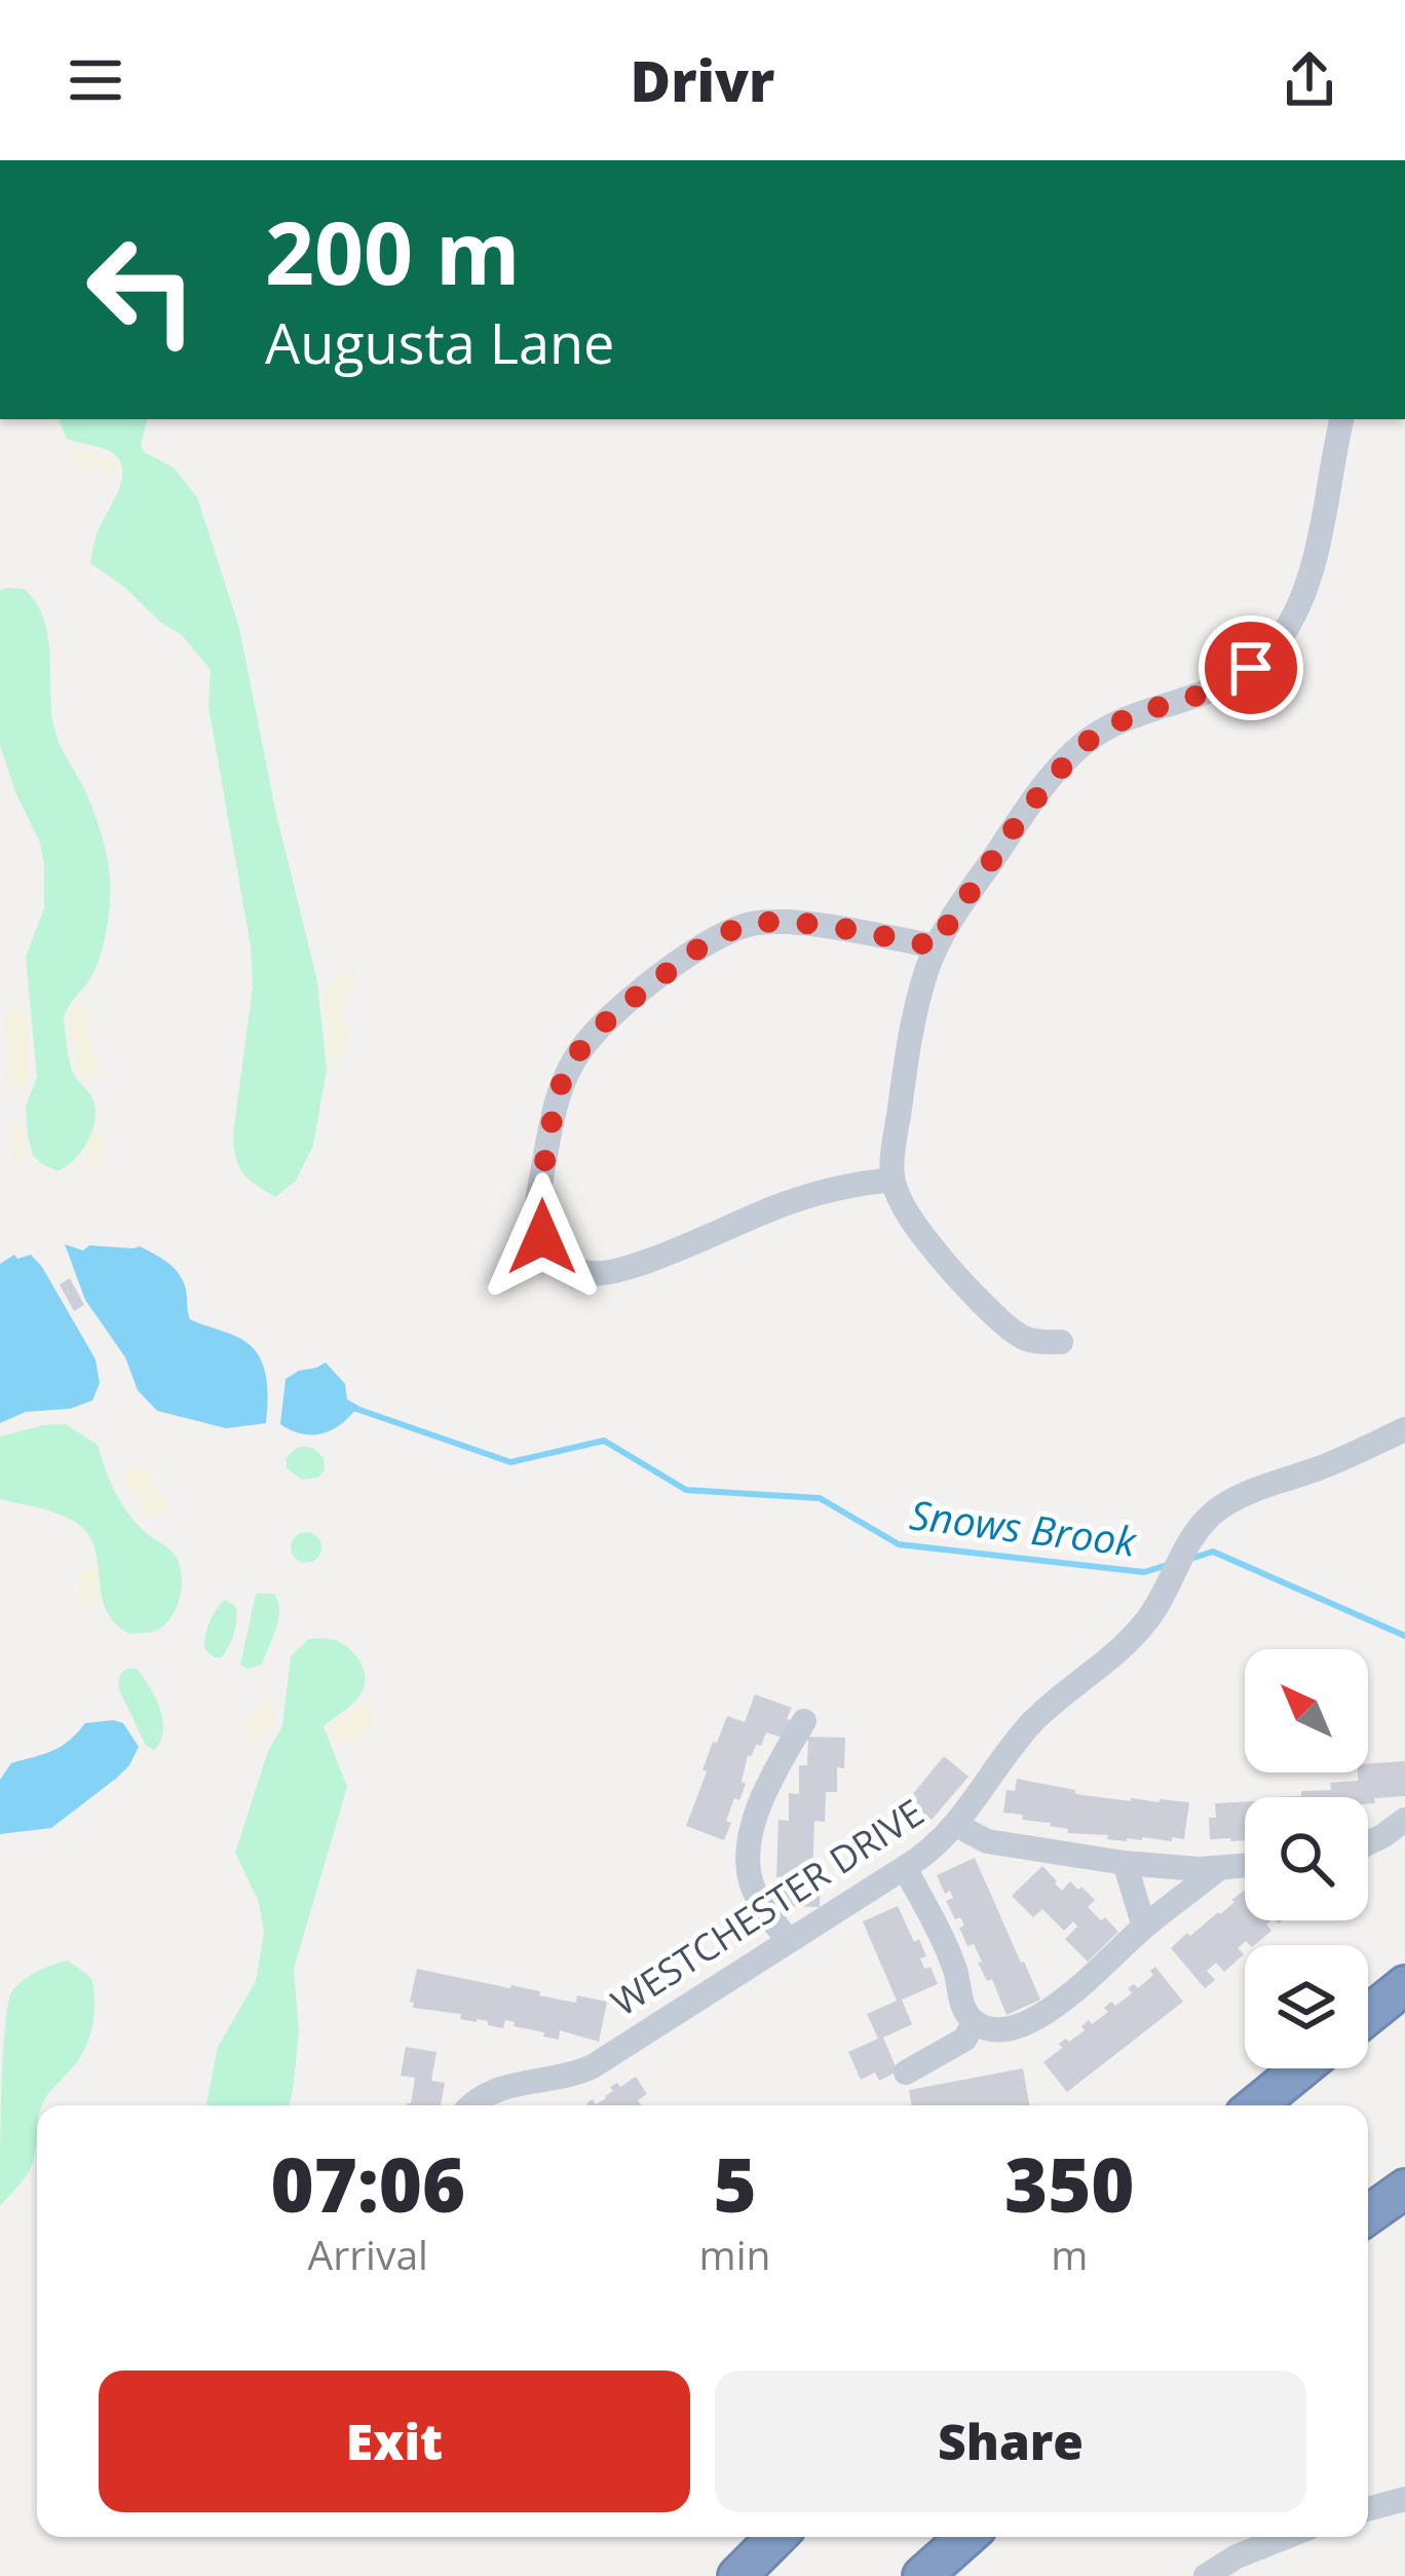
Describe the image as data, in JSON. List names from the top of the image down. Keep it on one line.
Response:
{"streets":{"street":["WESTCHESTER DRIVE"]},"water":["Snows Brook"],"north":"top left","page":{"header":"Drivr","turn":["200 m","Augusta Lane"],"eta":["07:06","Arrival","5","min","350","m"],"buttons":["Exit","Share"]}}
